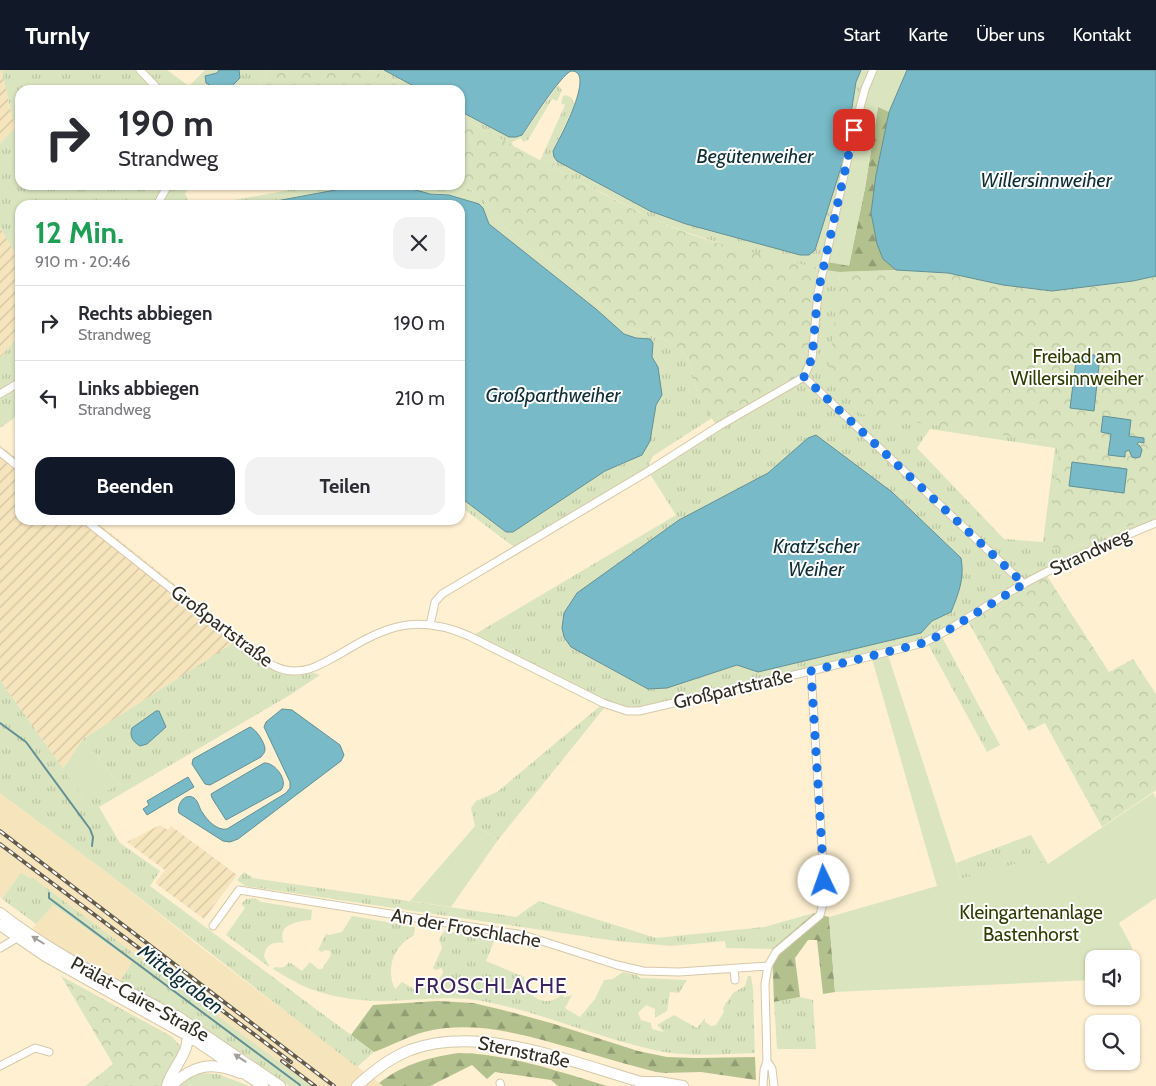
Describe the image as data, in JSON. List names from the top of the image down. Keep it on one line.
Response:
{"streets":{"street":["Strandweg","Großpartstraße","An der Froschlache","Prälat-Caire-Straße","Sternstraße"]},"crossings":[["Strandweg","Großpartstraße"],["Großpartstraße","An der Froschlache"]],"districts":["FROSCHLACHE"],"water":["Begütenweiher","Willersinnweiher","Großparthweiher","Kratz'scher Weiher","Mittelgraben"],"parks":["Freibad am Willersinnweiher","Kleingartenanlage Bastenhorst"],"page":{"header":"Turnly","nav":["Start","Karte","Über uns","Kontakt"],"turn":["190 m","Strandweg"],"heading":["12 Min.","910 m · 20:46"],"list":[{"name":"Rechts abbiegen","note":"Strandweg","value":"190 m"},{"name":"Links abbiegen","note":"Strandweg","value":"210 m"}],"buttons":["Beenden","Teilen"]}}
